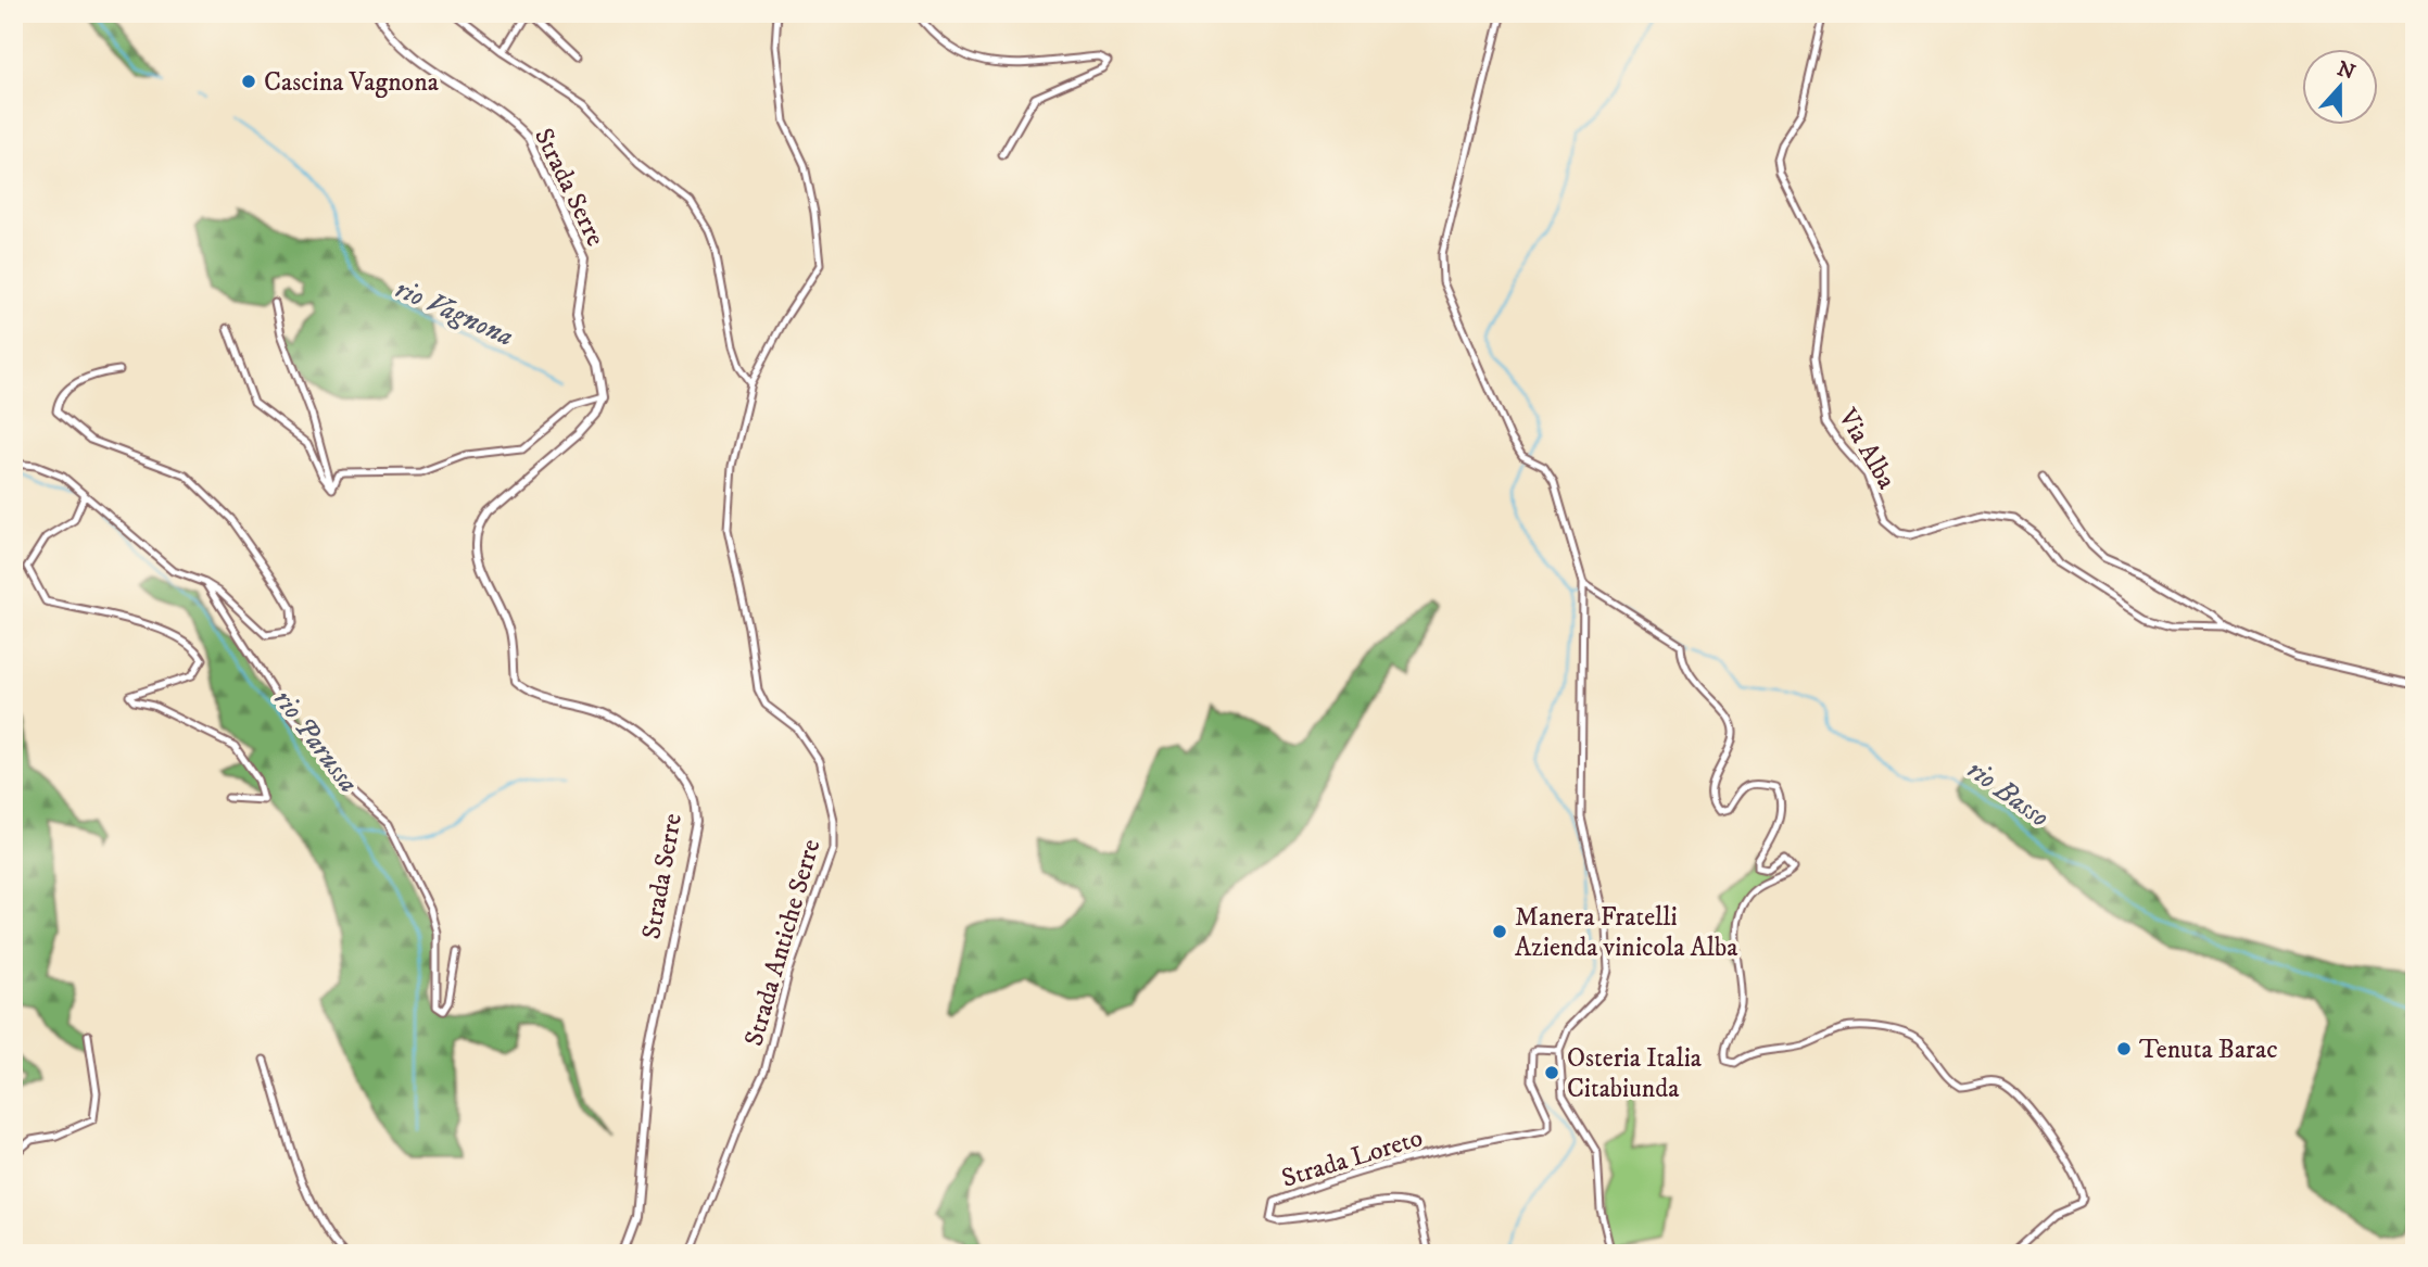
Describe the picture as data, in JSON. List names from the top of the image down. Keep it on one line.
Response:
{"streets":{"main road":["Strada Serre"],"street":["Via Alba","Strada Antiche Serre","Strada Loreto"]},"water":["rio Vagnona","rio Parussa","rio Basso"],"places":["Cascina Vagnona","Manera Fratelli Azienda vinicola Alba","Tenuta Barac","Osteria Italia Citabiunda"],"north":"top"}
